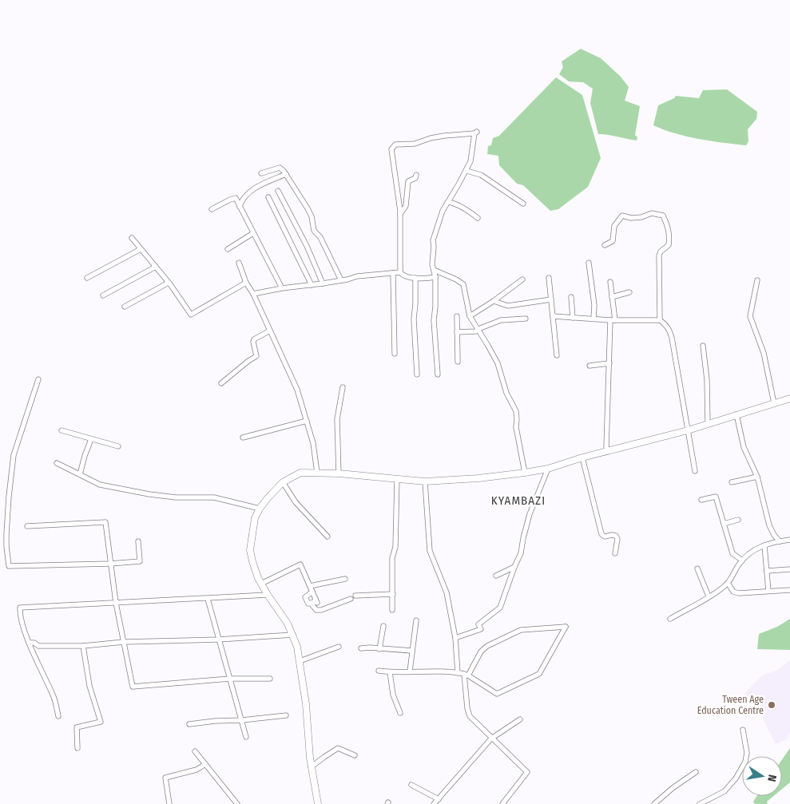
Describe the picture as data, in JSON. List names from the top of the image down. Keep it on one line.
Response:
{"districts":["KYAMBAZI"],"places":["Tween Age Education Centre"],"north":"right"}
